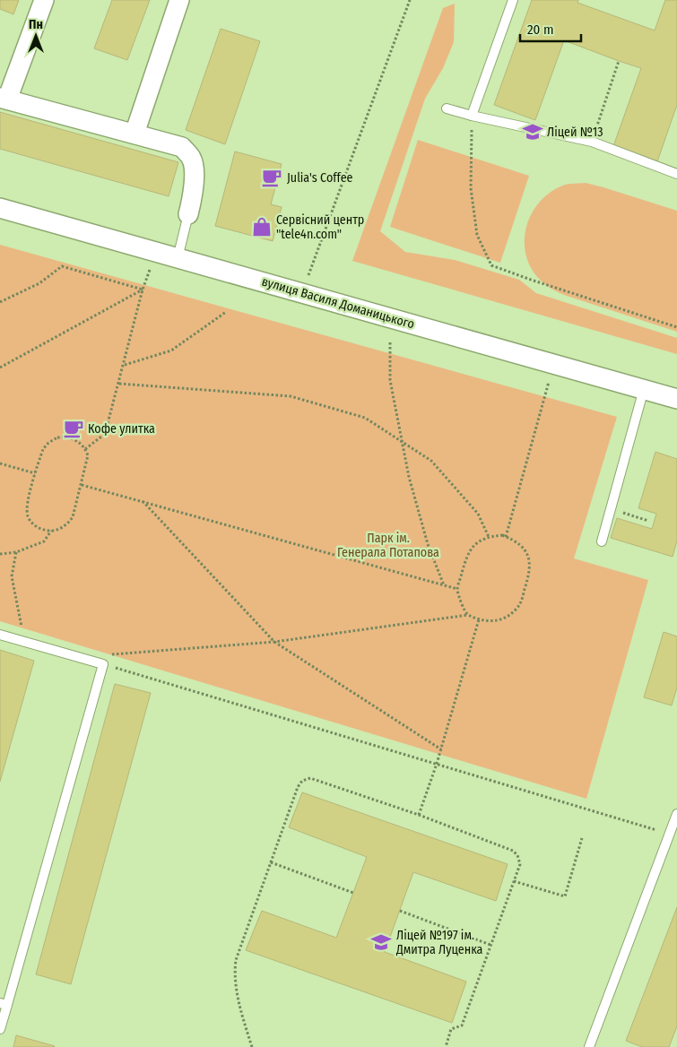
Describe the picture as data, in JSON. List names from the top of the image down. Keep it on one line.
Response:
{"streets":{"street":["вулиця Василя Доманицького"]},"parks":["Парк ім. Генерала Потапова"],"places":{"school or university":["Ліцей №13","Ліцей №197 ім. Дмитра Луценка"],"cafe":["Julia's Coffee","Кофе улитка"],"shop":["Сервісний центр \"tele4n.com\""]},"scale_bar":"20 m","north":"top"}
